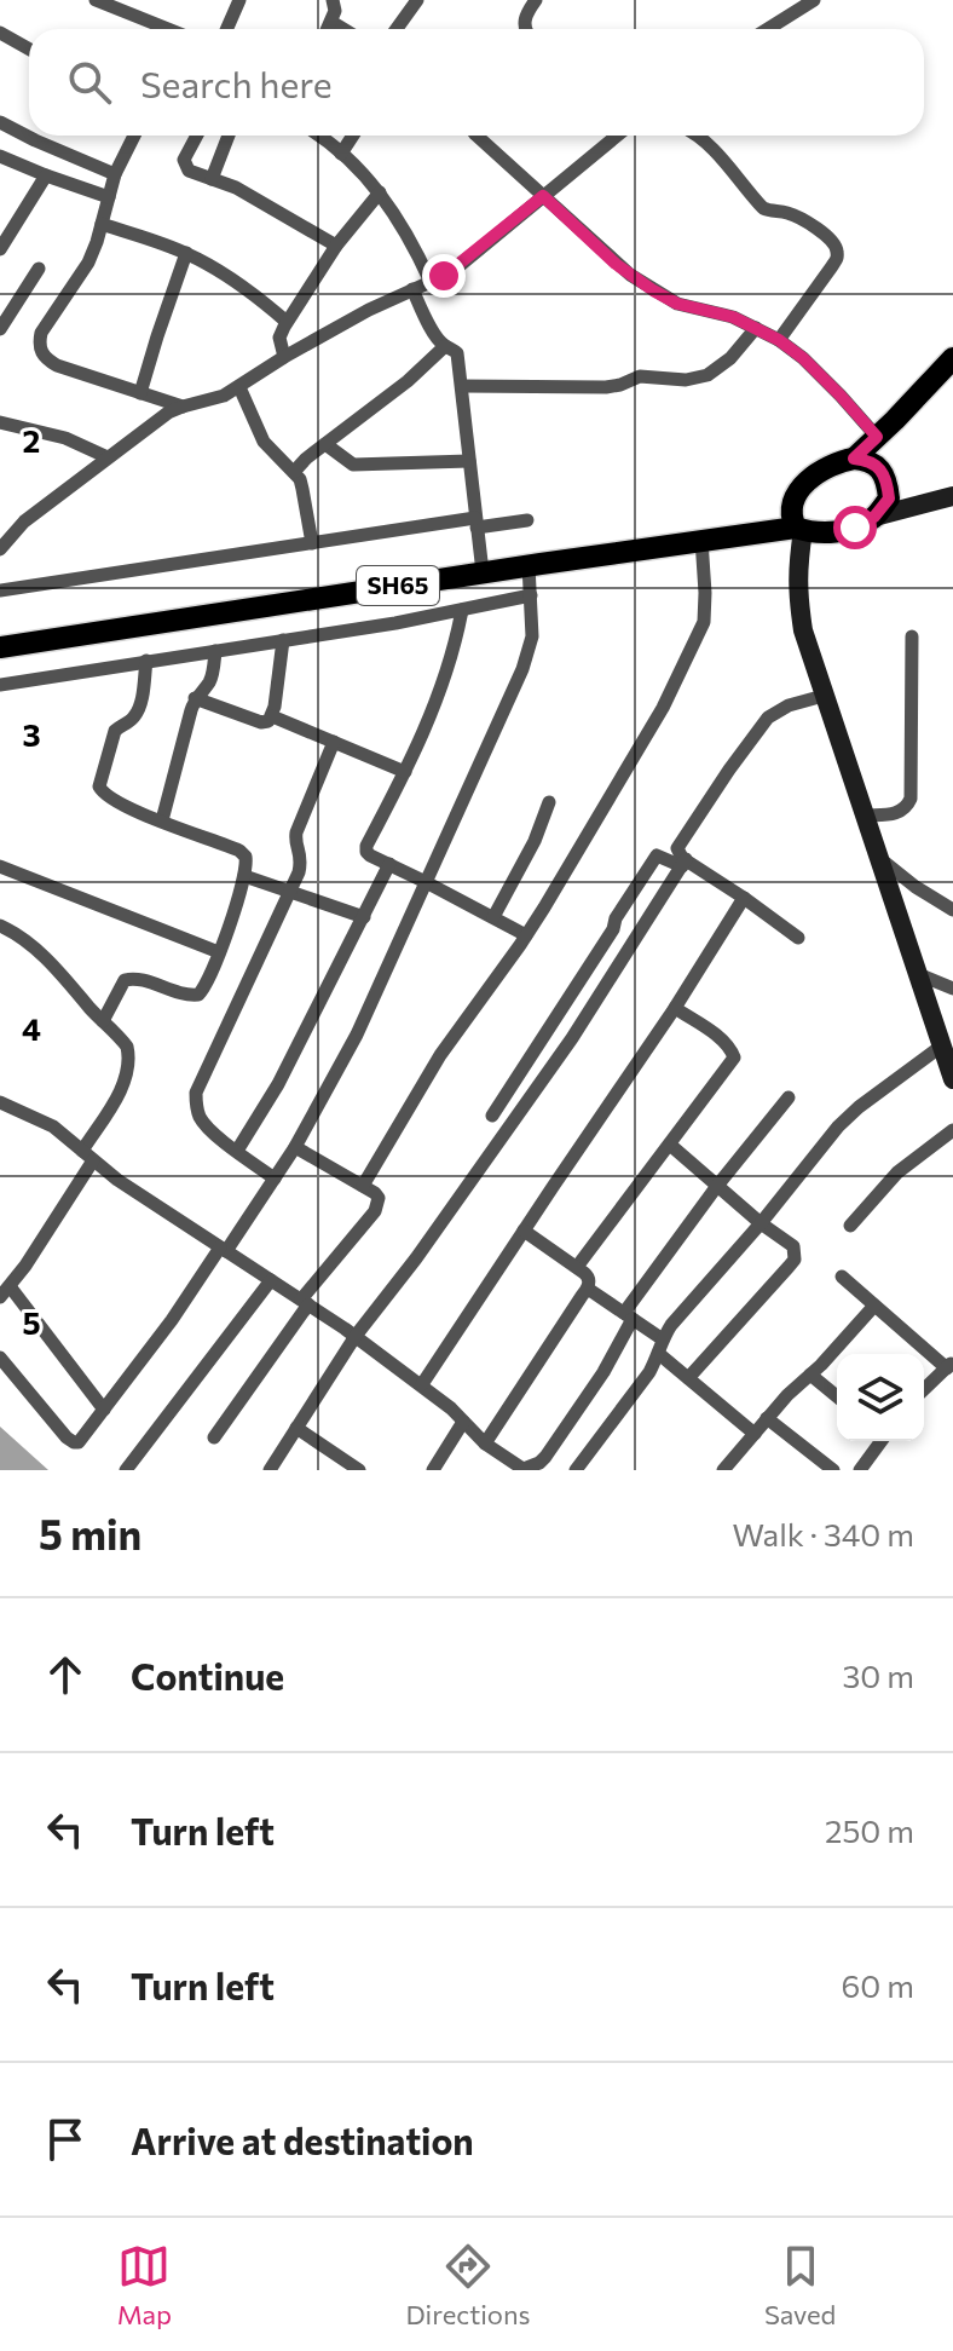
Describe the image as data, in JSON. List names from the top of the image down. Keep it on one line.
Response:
{"streets":{"main road":["SH65"]},"page":{"search":"Search here","heading":["5 min","Walk · 340 m"],"list":[["Continue","30 m"],["Turn left","250 m"],["Turn left","60 m"],"Arrive at destination"],"nav":["Map","Directions","Saved"]},"grid":{"rows":["2","3","4","5"]}}
